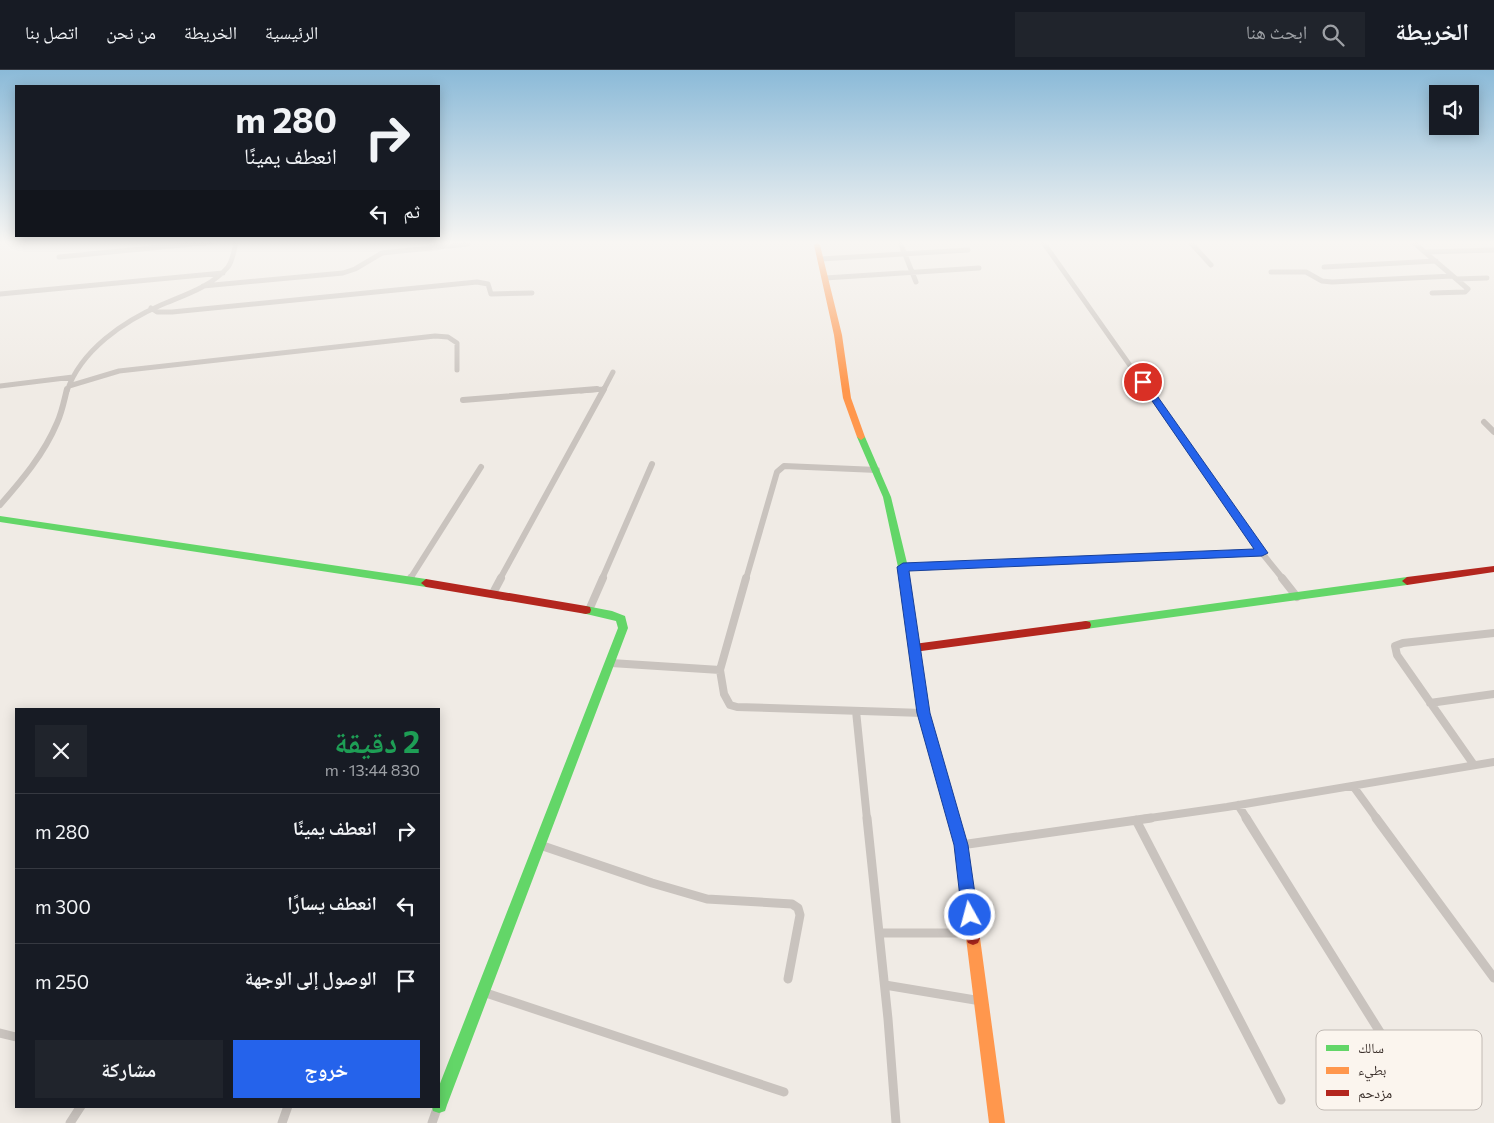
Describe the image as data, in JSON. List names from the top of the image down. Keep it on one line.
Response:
{"legend":["سالك","بطيء","مزدحم"],"page":{"header":"الخريطة","search":"ابحث هنا","nav":["الرئيسية","الخريطة","من نحن","اتصل بنا"],"turn":["280 m","انعطف يمينًا"],"then":"ثم","heading":["2 دقيقة","830 m · 13:44"],"list":[{"name":"انعطف يمينًا","value":"280 m"},{"name":"انعطف يسارًا","value":"300 m"},{"name":"الوصول إلى الوجهة","value":"250 m"}],"buttons":["خروج","مشاركة"]}}
